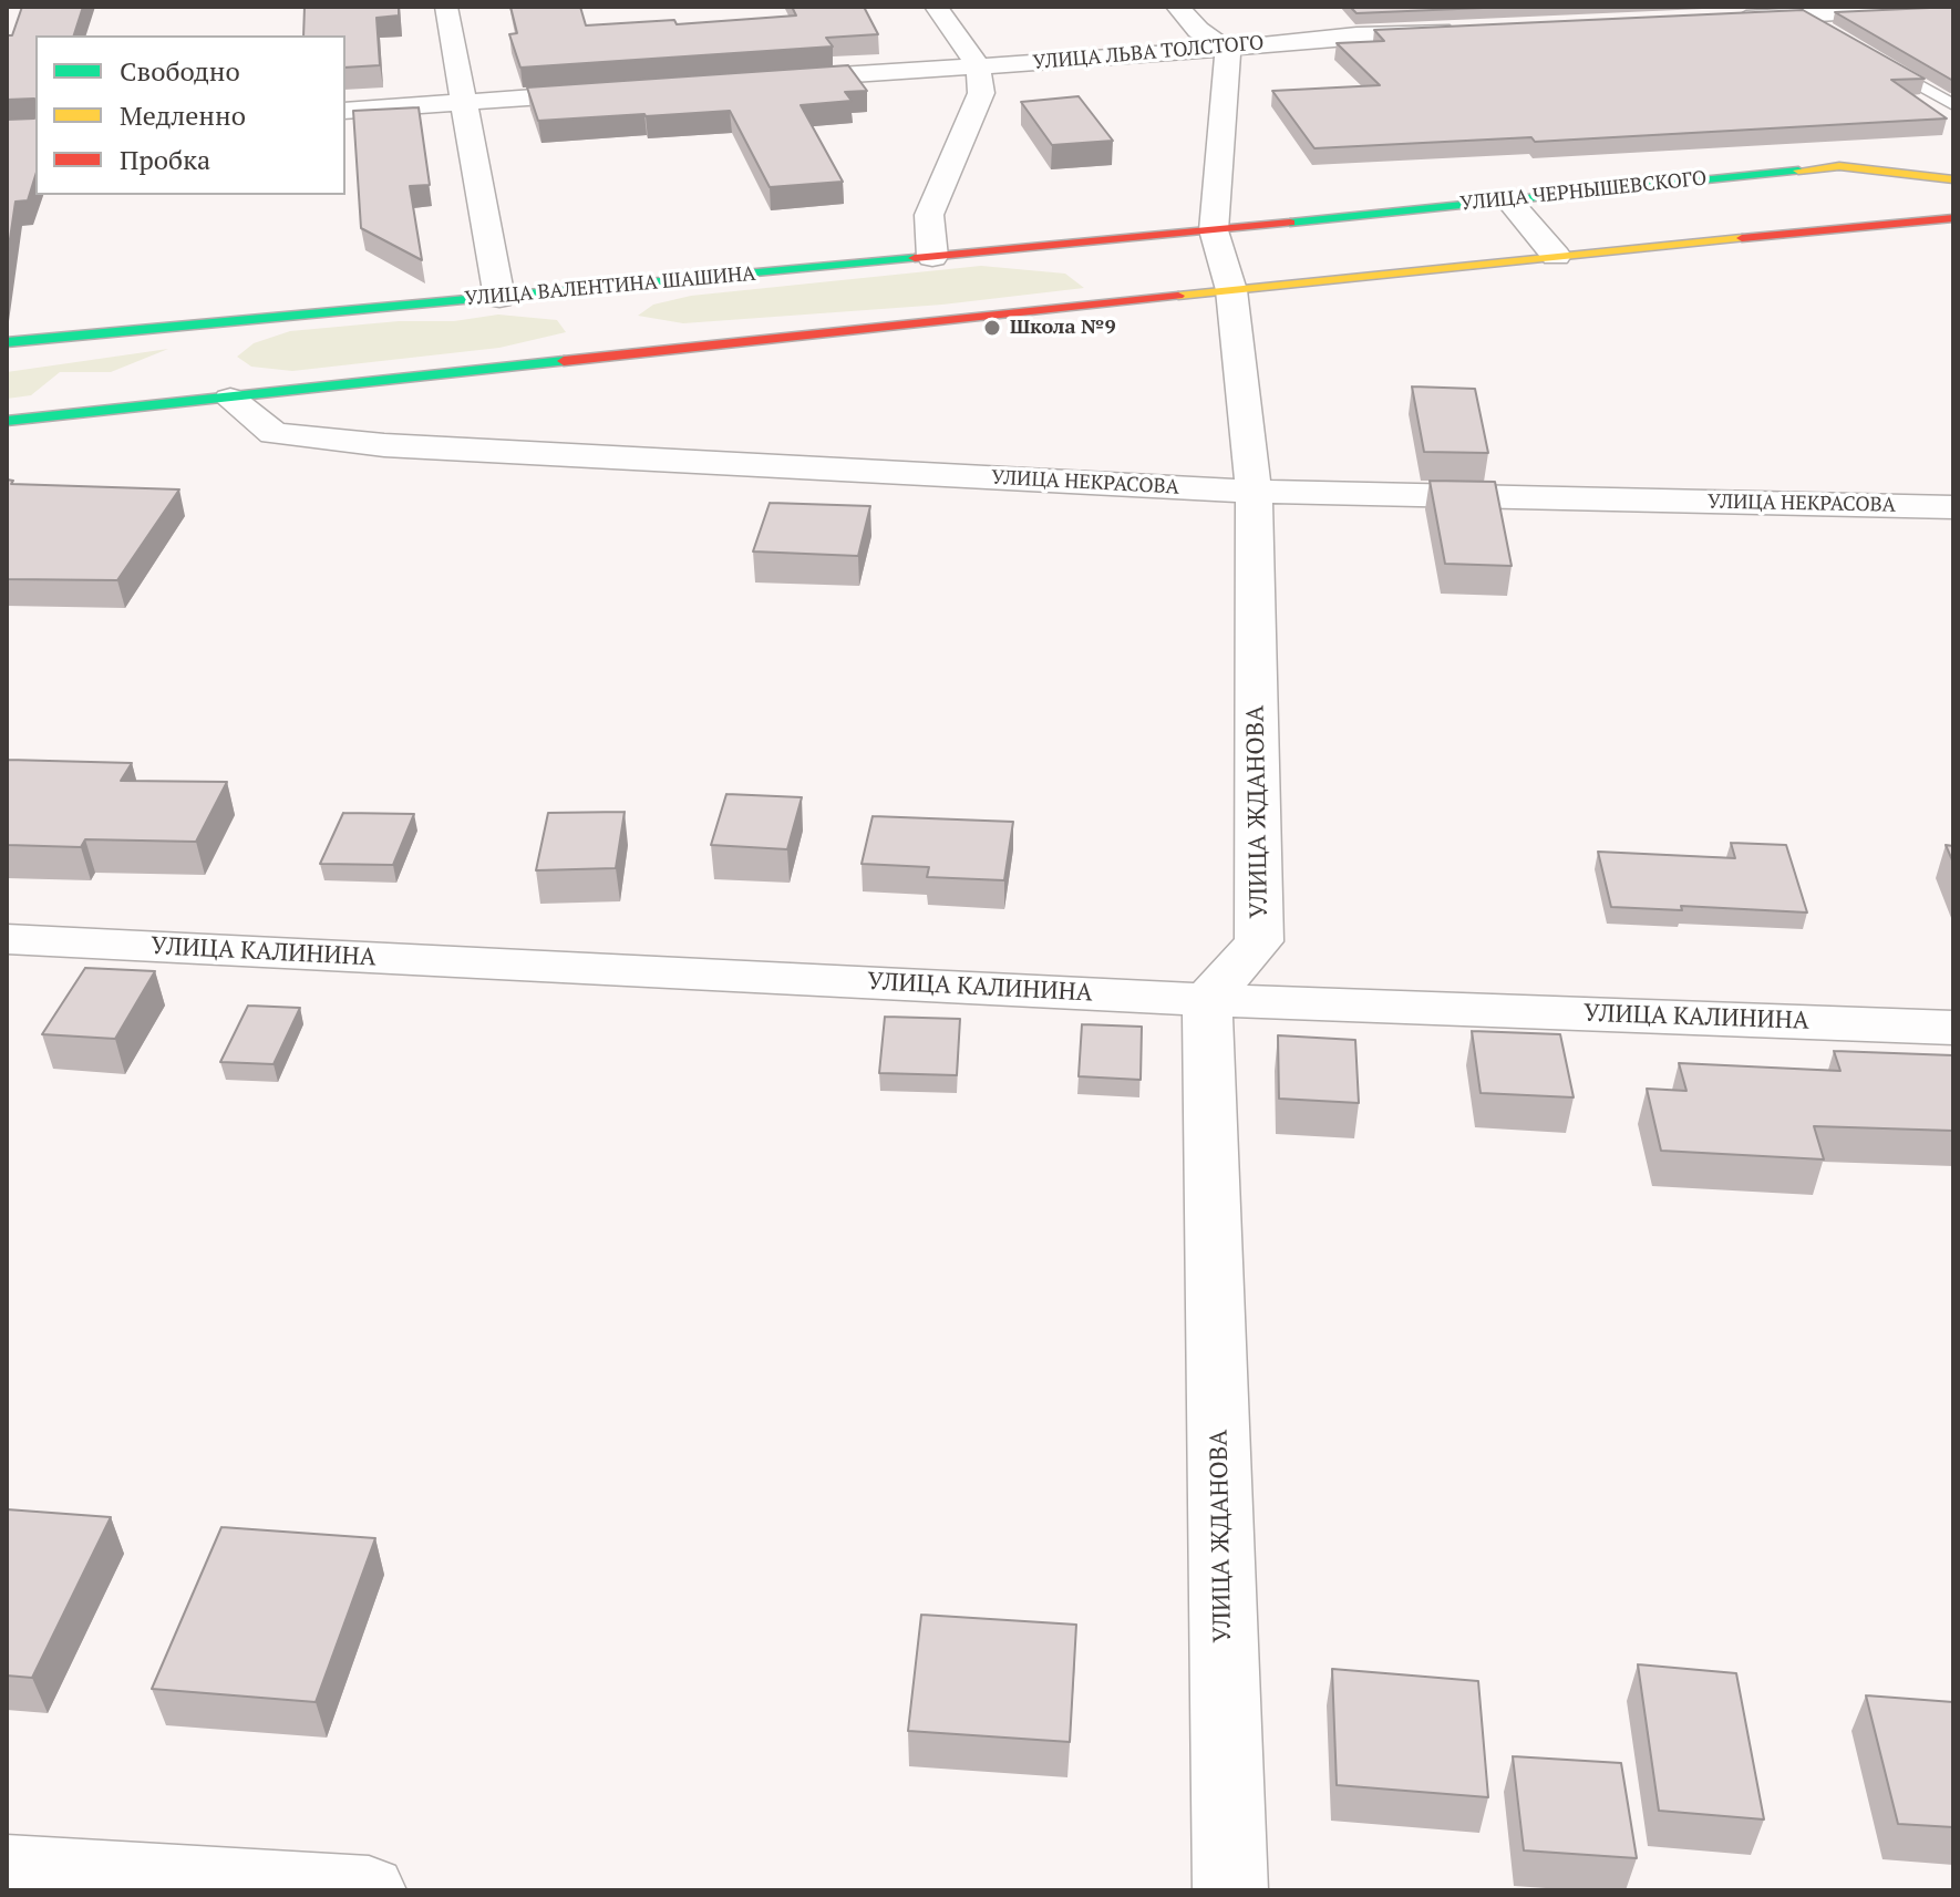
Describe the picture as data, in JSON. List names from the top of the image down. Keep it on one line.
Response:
{"streets":{"street":["УЛИЦА ЛЬВА ТОЛСТОГО","УЛИЦА ЧЕРНЫШЕВСКОГО","УЛИЦА ВАЛЕНТИНА ШАШИНА","УЛИЦА НЕКРАСОВА","УЛИЦА ЖДАНОВА","УЛИЦА КАЛИНИНА"]},"crossings":[["УЛИЦА ЛЬВА ТОЛСТОГО","УЛИЦА ЖДАНОВА"],["УЛИЦА ЧЕРНЫШЕВСКОГО","УЛИЦА ВАЛЕНТИНА ШАШИНА"],["УЛИЦА ЧЕРНЫШЕВСКОГО","УЛИЦА ЖДАНОВА"],["УЛИЦА ВАЛЕНТИНА ШАШИНА","УЛИЦА ЖДАНОВА"],["УЛИЦА НЕКРАСОВА","УЛИЦА ЖДАНОВА"],["УЛИЦА ЖДАНОВА","УЛИЦА КАЛИНИНА"]],"places":["Школа №9"],"legend":["Свободно","Медленно","Пробка"]}
